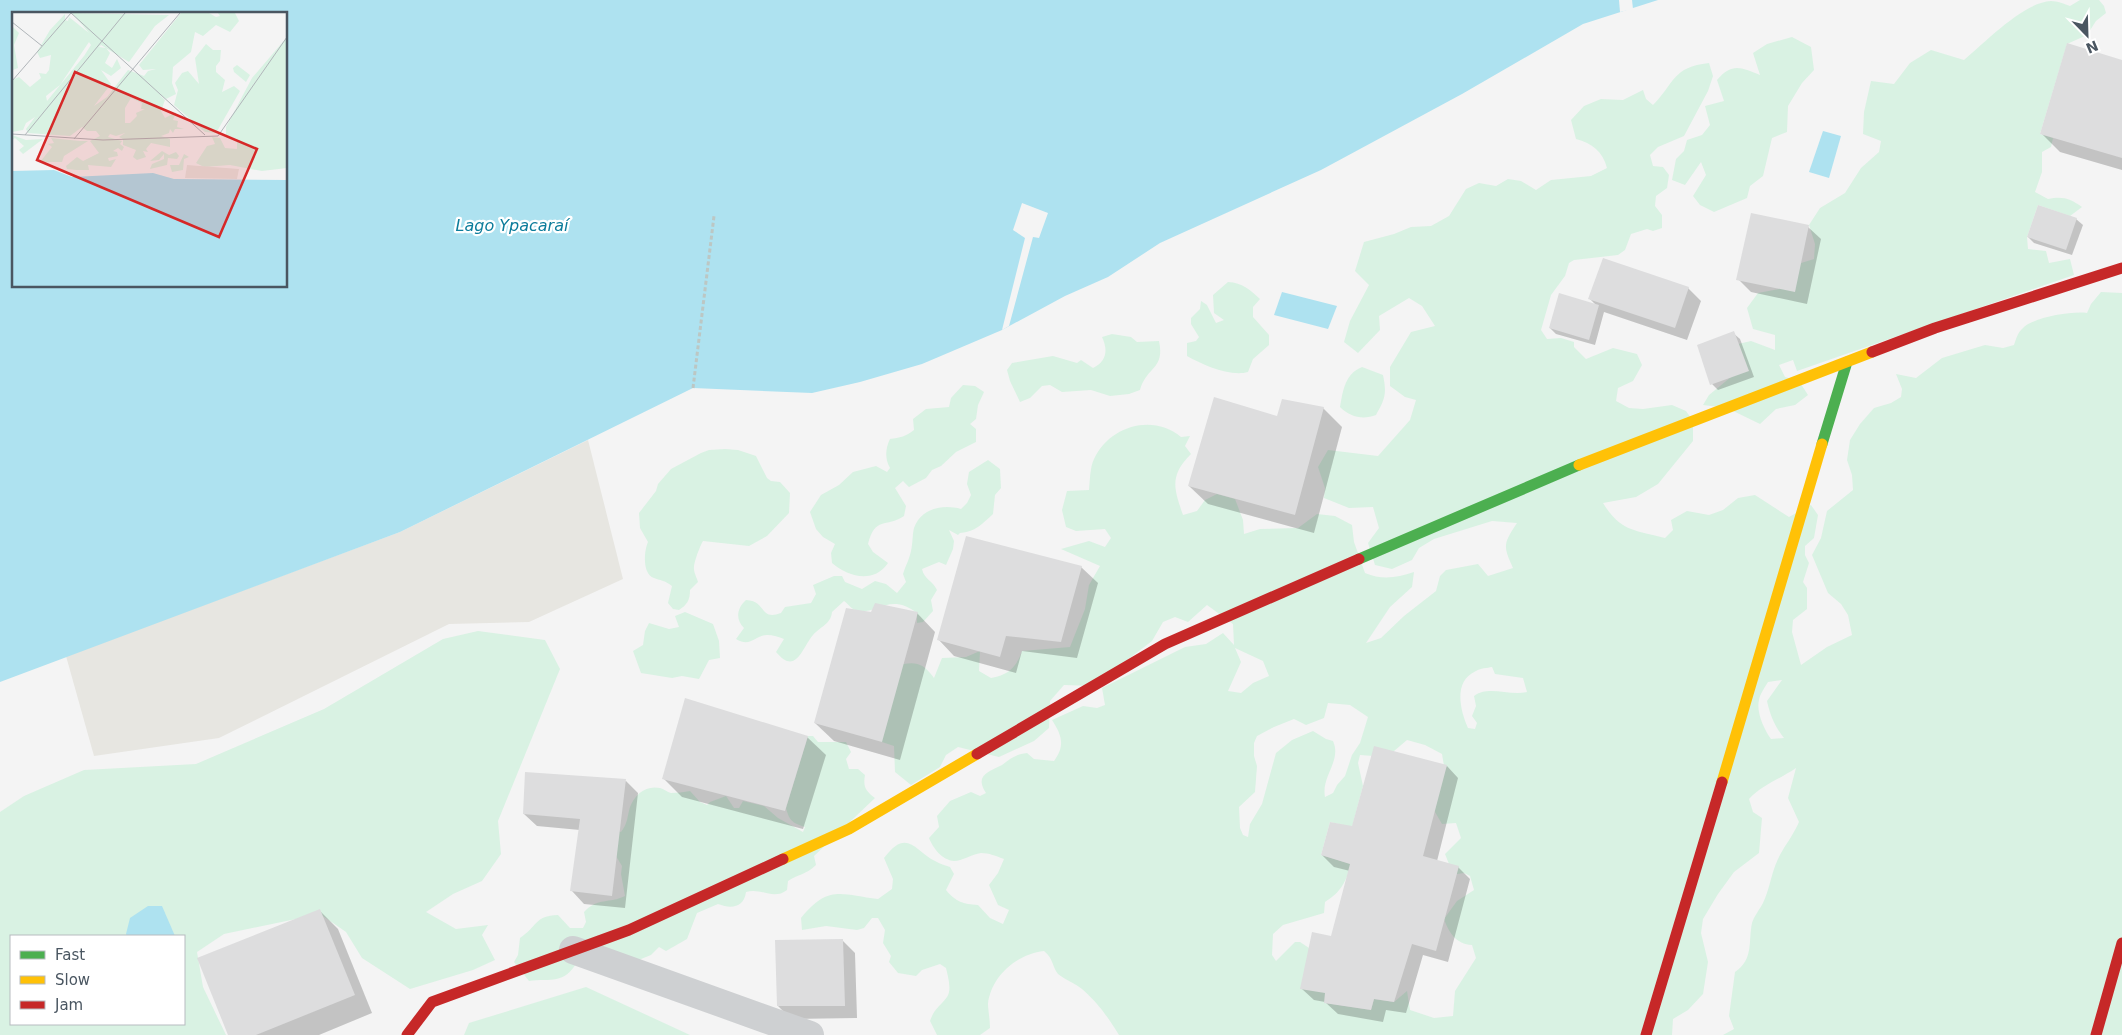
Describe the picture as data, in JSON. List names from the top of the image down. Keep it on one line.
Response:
{"water":["Lago Ypacaraí"],"legend":["Fast","Slow","Jam"],"north":"bottom right"}
